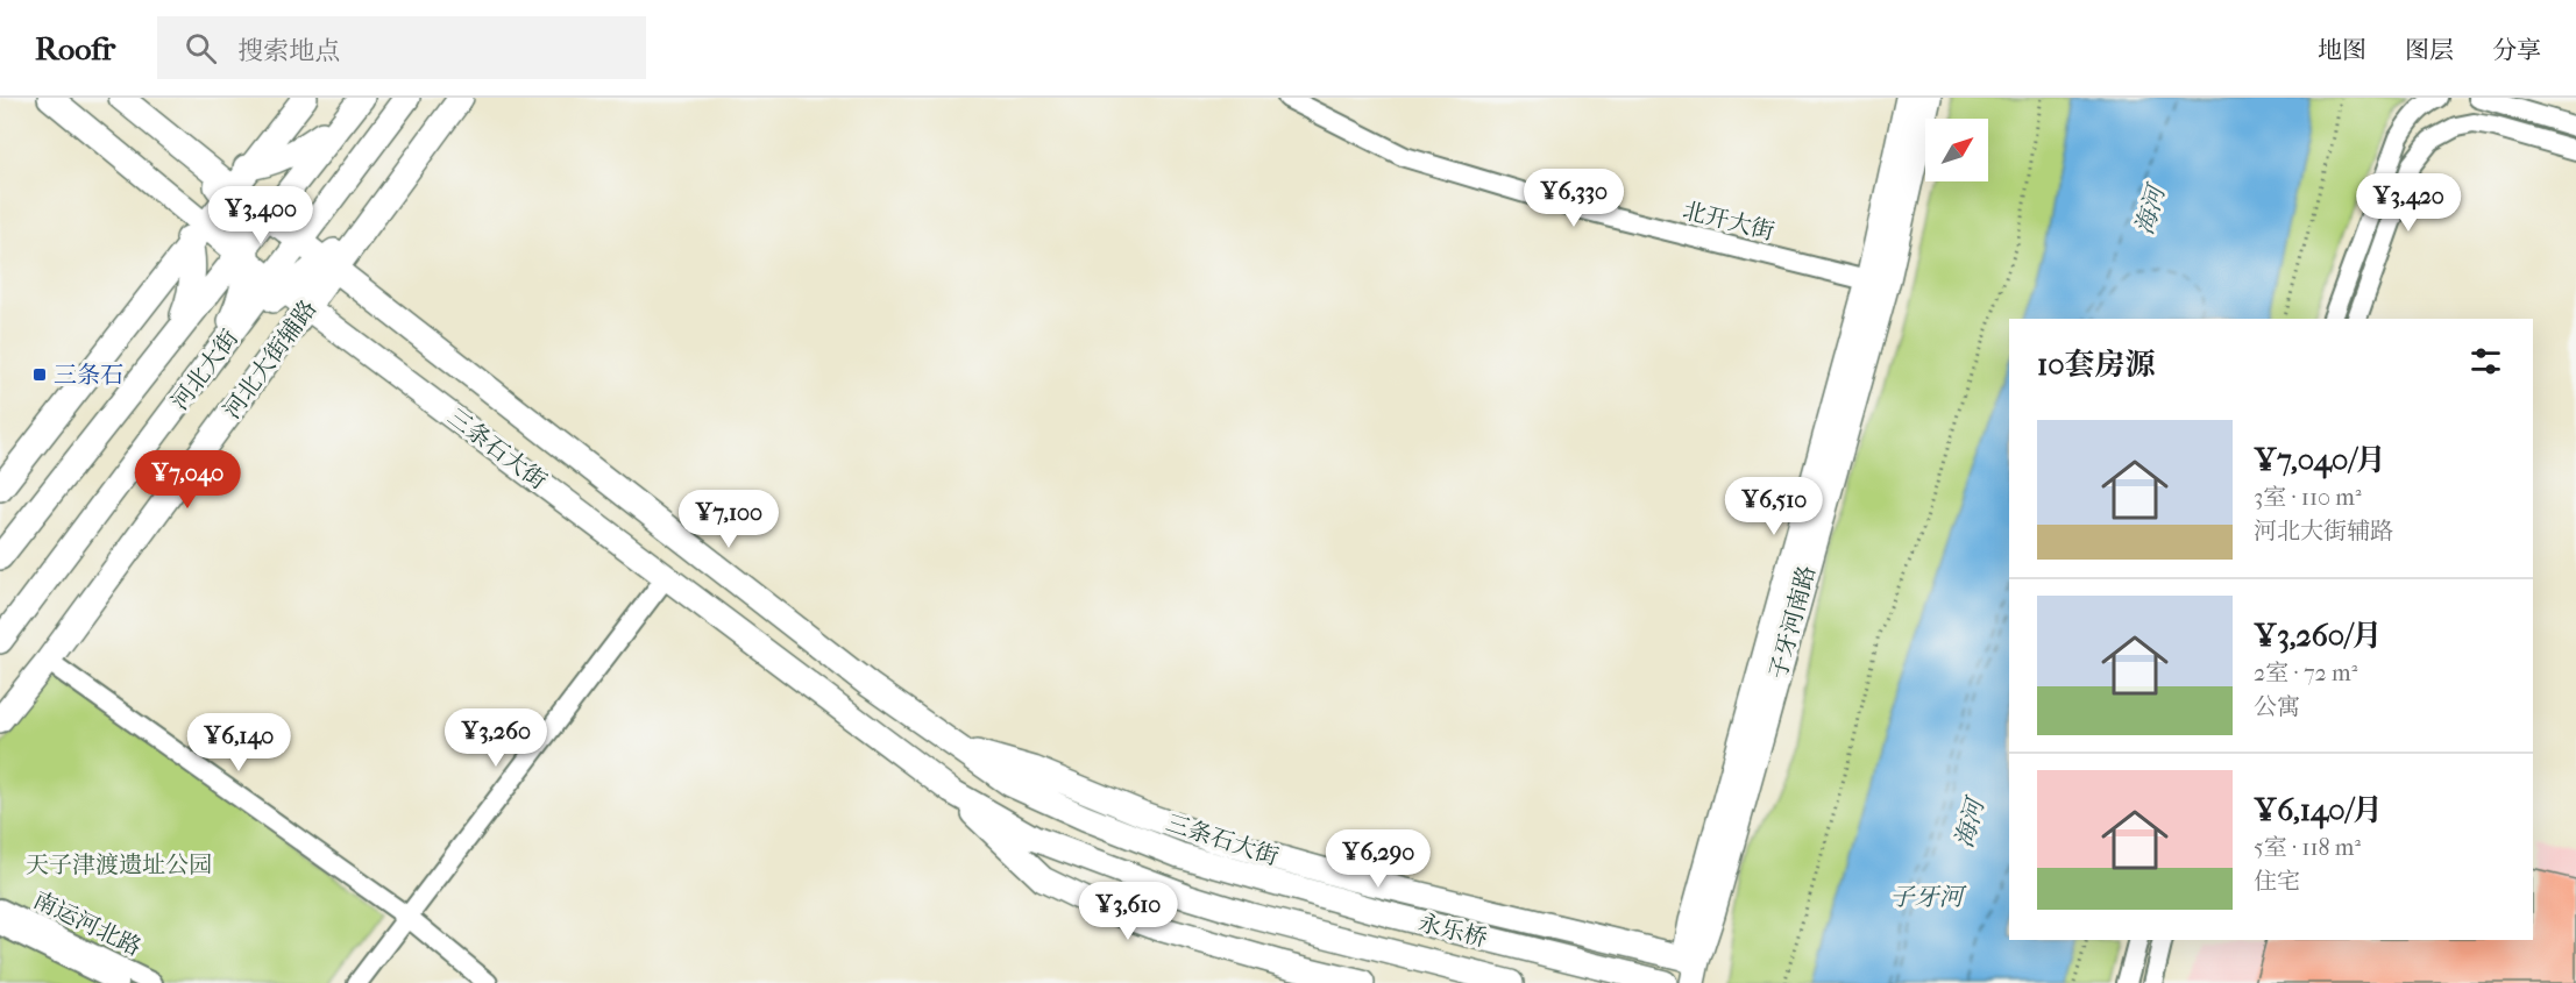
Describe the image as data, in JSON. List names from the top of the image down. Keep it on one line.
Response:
{"streets":{"main road":["河北大街辅路","河北大街","三条石大街","子牙河南路","永乐桥"],"street":["北开大街","南运河北路"]},"crossings":[["北开大街","子牙河南路"],["河北大街辅路","三条石大街"],["河北大街","三条石大街"],["三条石大街","子牙河南路"],["三条石大街","永乐桥"]],"water":["海河","子牙河"],"parks":["天子津渡遗址公园"],"places":{"transit":["三条石"]},"north":"top right","page":{"header":"Roofr","search":"搜索地点","nav":["地图","图层","分享"],"price":["¥6,330","¥3,420","¥3,400","¥7,040","¥6,510","¥7,100","¥3,260","¥6,140","¥6,290","¥3,610"],"heading":"10套房源","list":[{"name":"¥7,040/月","note":"3室 · 110 m² · 河北大街辅路"},{"name":"¥3,260/月","note":"2室 · 72 m² · 公寓"},{"name":"¥6,140/月","note":"5室 · 118 m² · 住宅"}]}}
